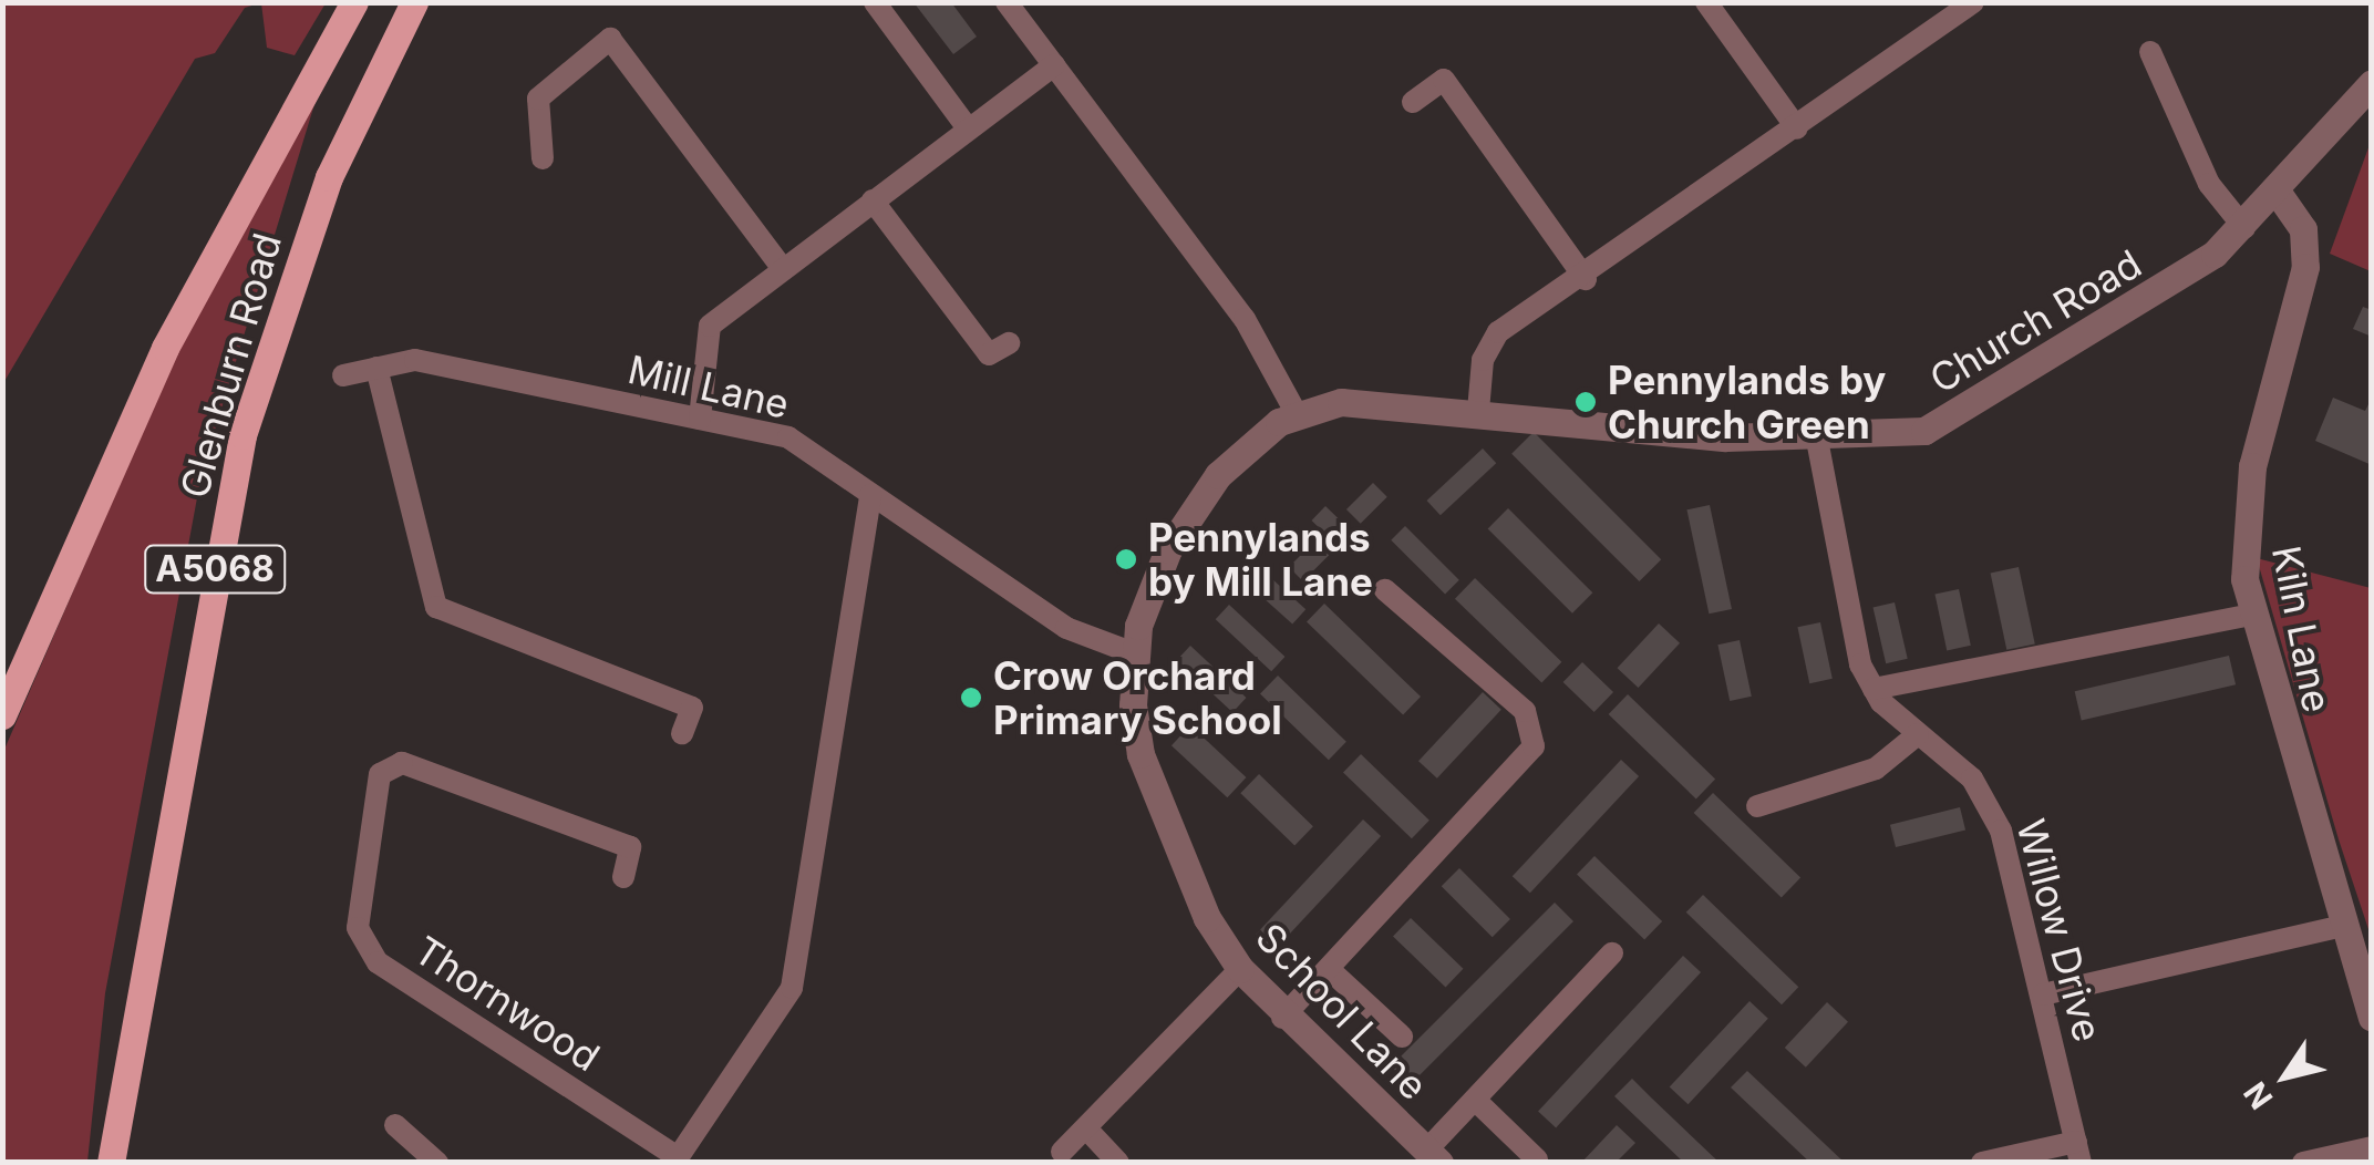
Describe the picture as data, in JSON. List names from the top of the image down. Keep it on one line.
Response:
{"streets":{"main road":["Glenburn Road","A5068"],"street":["Church Road","Mill Lane","Kiln Lane","Willow Drive","Thornwood","School Lane"]},"crossings":[["Church Road","Mill Lane"],["Church Road","Kiln Lane"],["Church Road","Willow Drive"],["Church Road","School Lane"],["Mill Lane","School Lane"]],"places":["Pennylands by Church Green","Pennylands by Mill Lane","Crow Orchard Primary School"],"north":"bottom left"}
